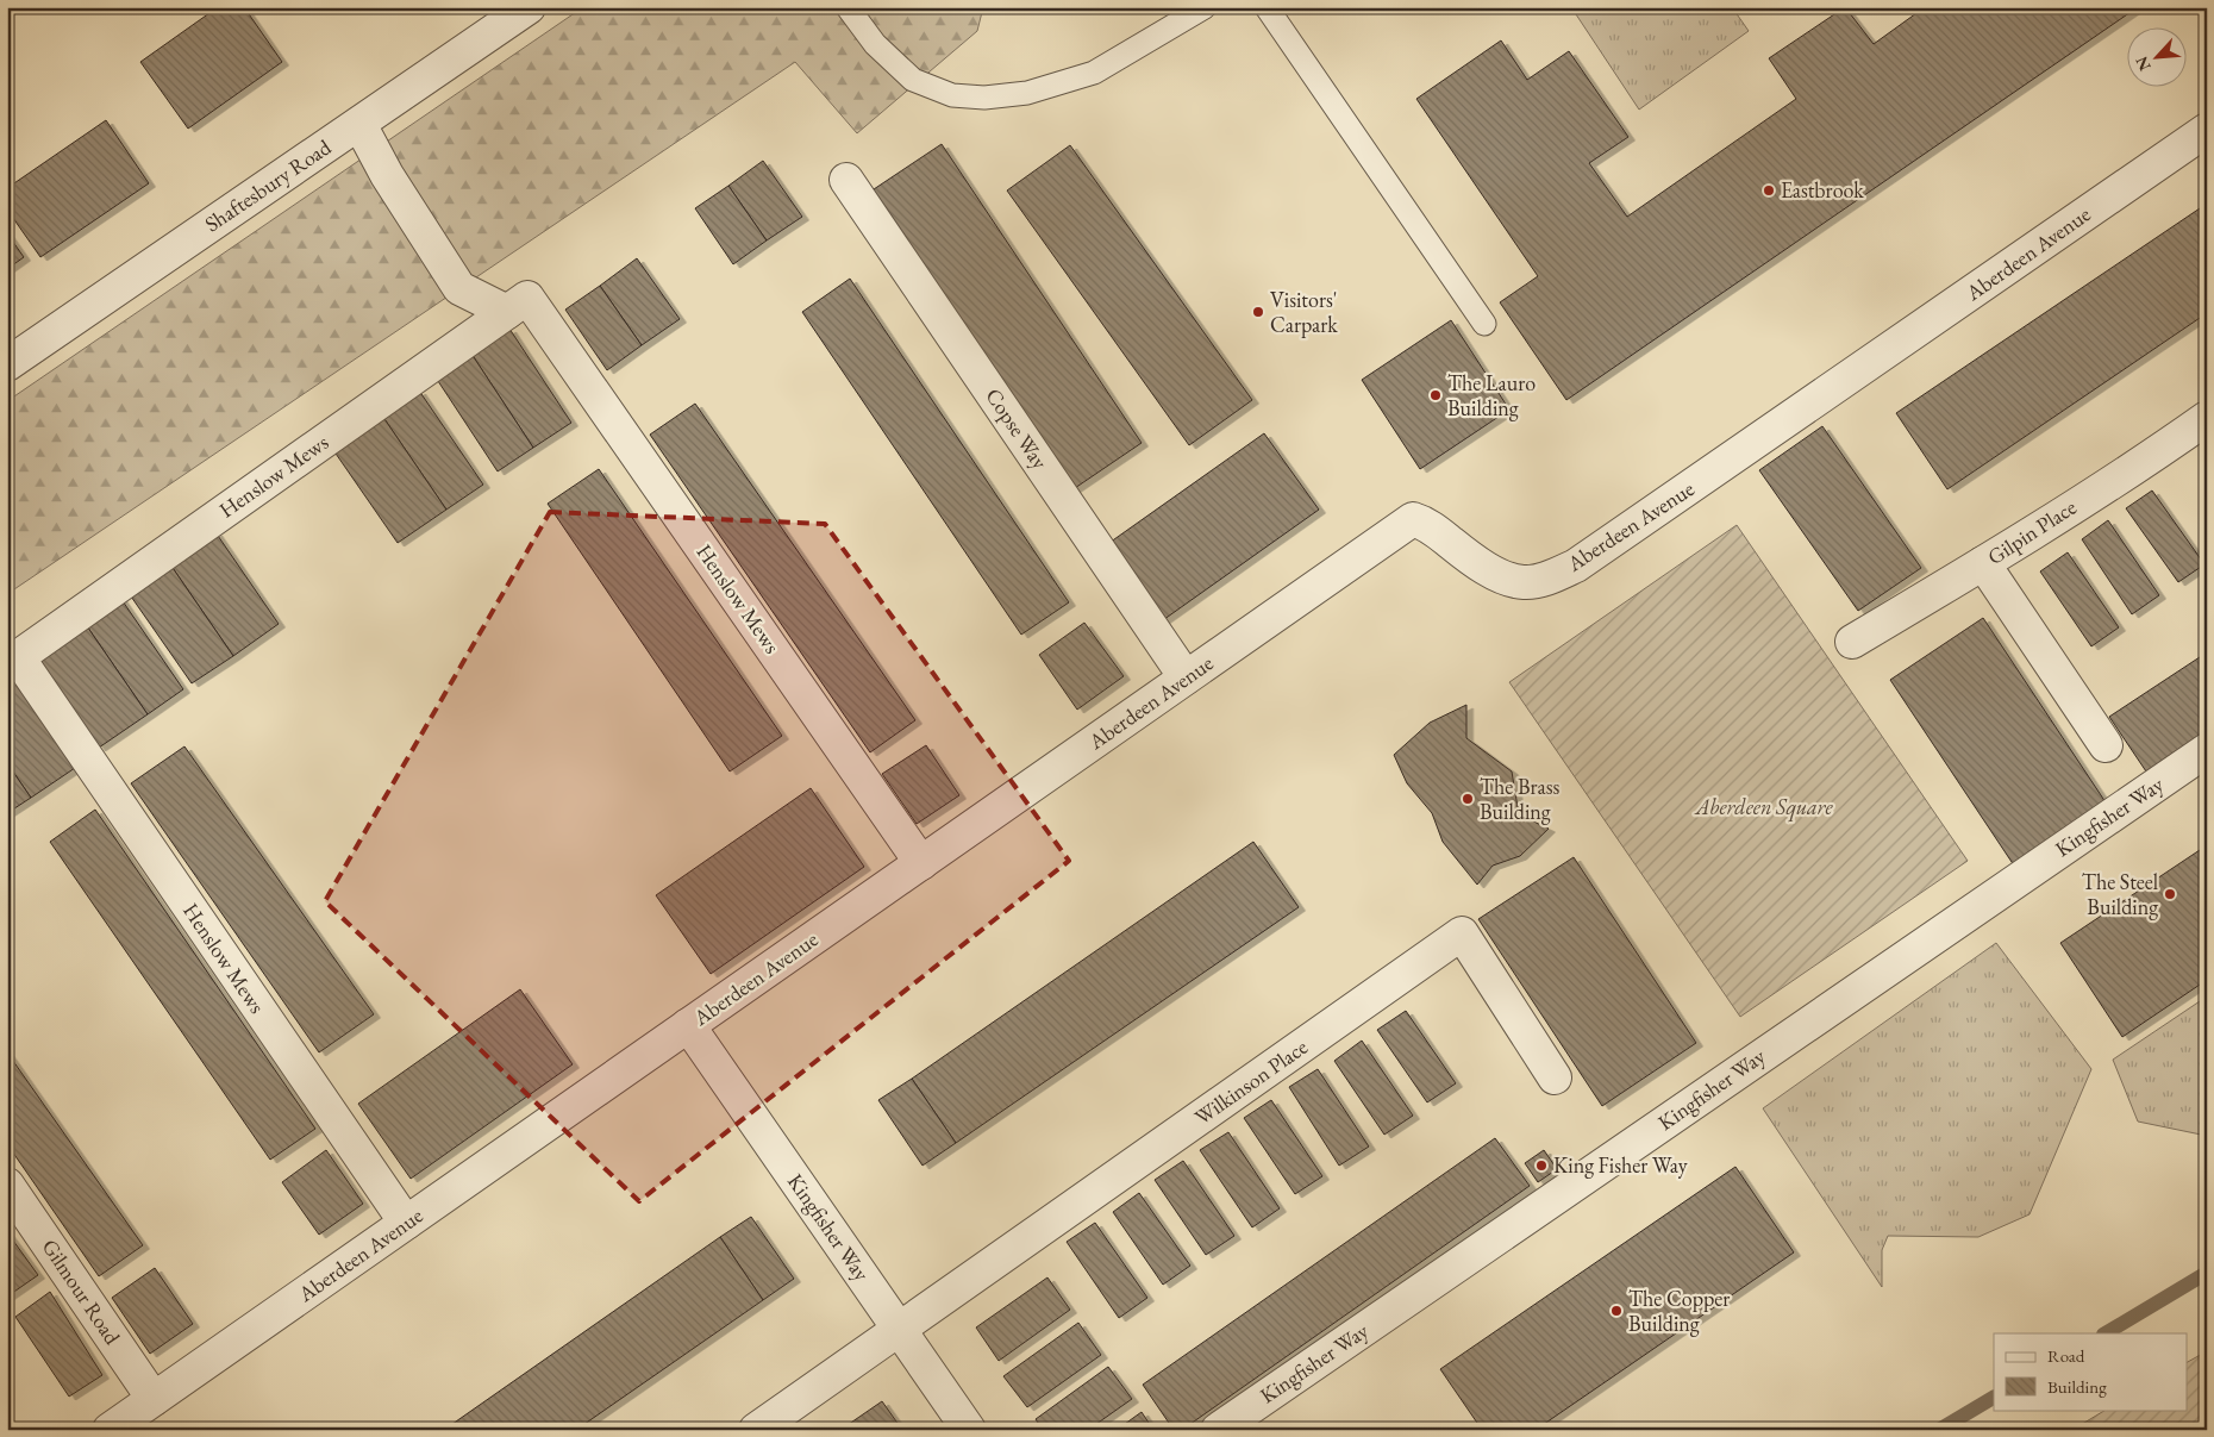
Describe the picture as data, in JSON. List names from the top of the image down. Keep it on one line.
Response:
{"streets":{"street":["Shaftesbury Road","Aberdeen Avenue","Copse Way","Henslow Mews","Gilpin Place","Kingfisher Way","Wilkinson Place","Gilmour Road"]},"crossings":[["Aberdeen Avenue","Copse Way"],["Aberdeen Avenue","Henslow Mews"],["Aberdeen Avenue","Kingfisher Way"],["Aberdeen Avenue","Gilmour Road"],["Kingfisher Way","Wilkinson Place"]],"parks":["Aberdeen Square"],"places":["Eastbrook","Visitors' Carpark","The Lauro Building","The Brass Building","The Steel Building","King Fisher Way","The Copper Building"],"legend":["Road","Building"],"north":"bottom left"}
